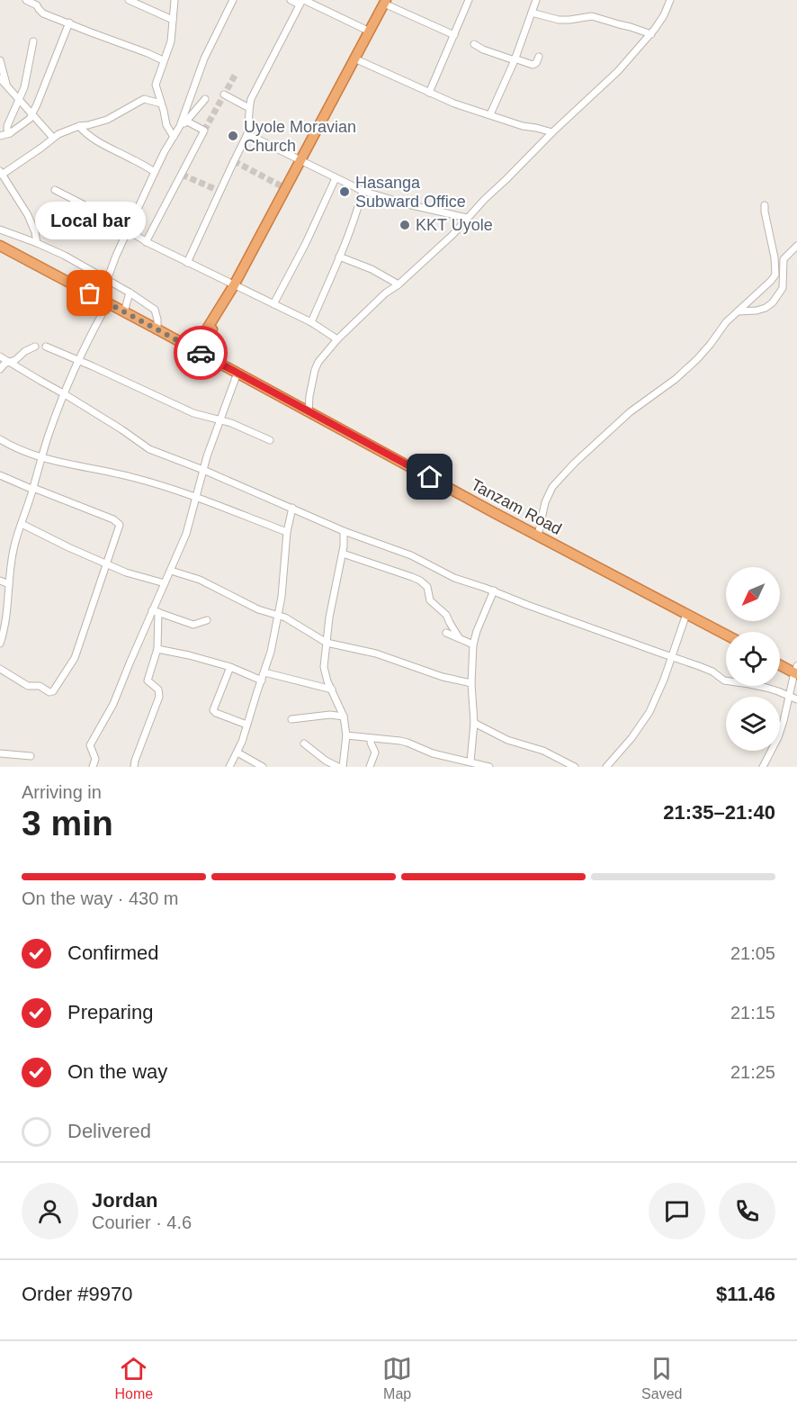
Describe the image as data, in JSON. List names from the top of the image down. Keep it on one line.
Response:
{"streets":{"highway":["Tanzam Road"]},"places":["Uyole Moravian Church","Hasanga Subward Office","KKT Uyole","Local bar"],"north":"bottom left","page":{"bubble":"Local bar","heading":["3 min","Arriving in","21:35–21:40"],"panel":["Jordan","Courier · 4.6","Order #9970","$11.46"],"bar":"On the way · 430 m","list":[["Confirmed","21:05"],["Preparing","21:15"],["On the way","21:25"],"Delivered"],"tabs":["Home","Map","Saved"]}}
